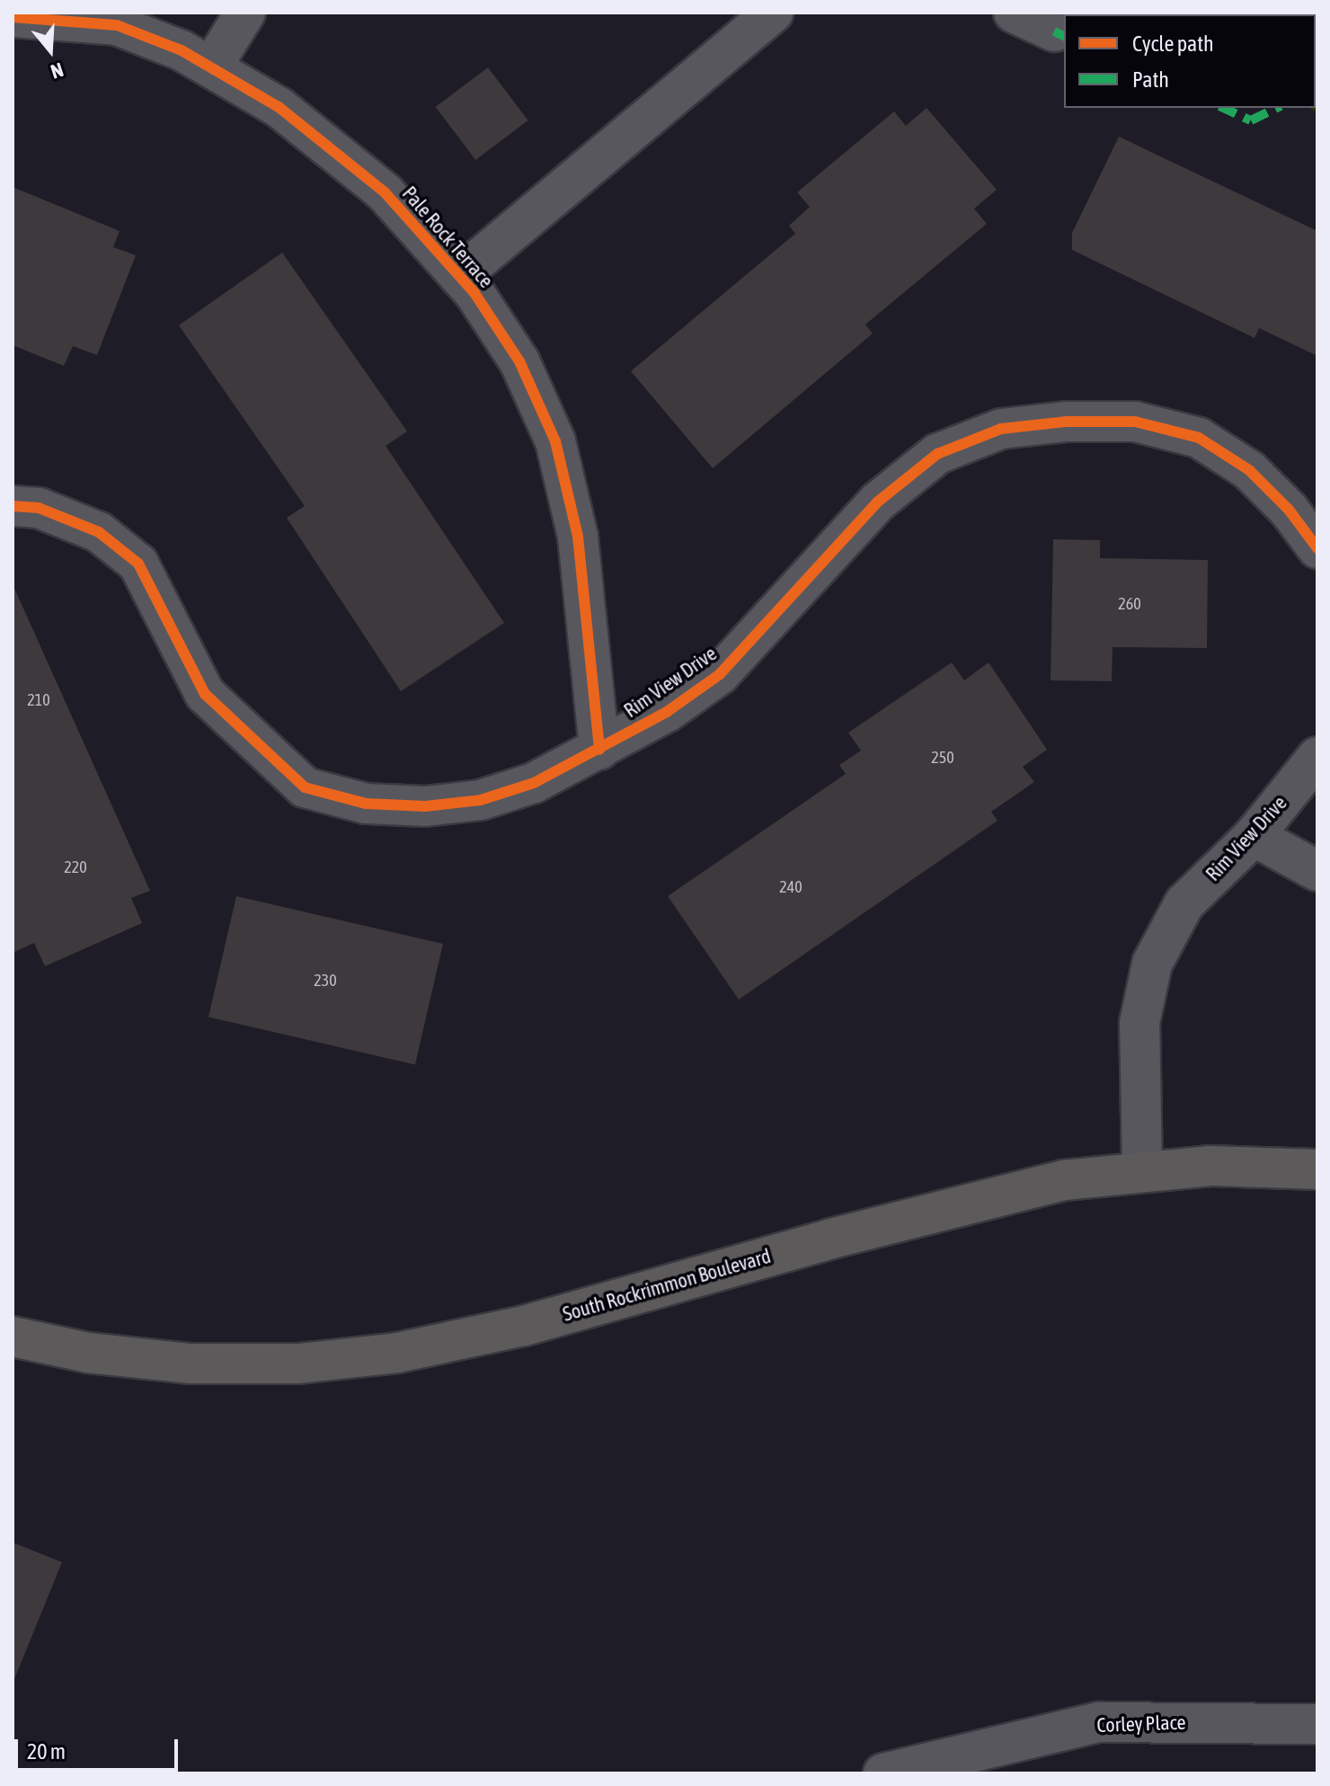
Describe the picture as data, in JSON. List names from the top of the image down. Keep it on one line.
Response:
{"streets":{"main road":["South Rockrimmon Boulevard"],"street":["Pale Rock Terrace","Rim View Drive","Corley Place"]},"crossings":[["Pale Rock Terrace","Rim View Drive"],["Rim View Drive","South Rockrimmon Boulevard"]],"house_numbers":["260","210","250","220","240","230"],"legend":["Cycle path","Path"],"scale_bar":"20 m","north":"bottom"}
